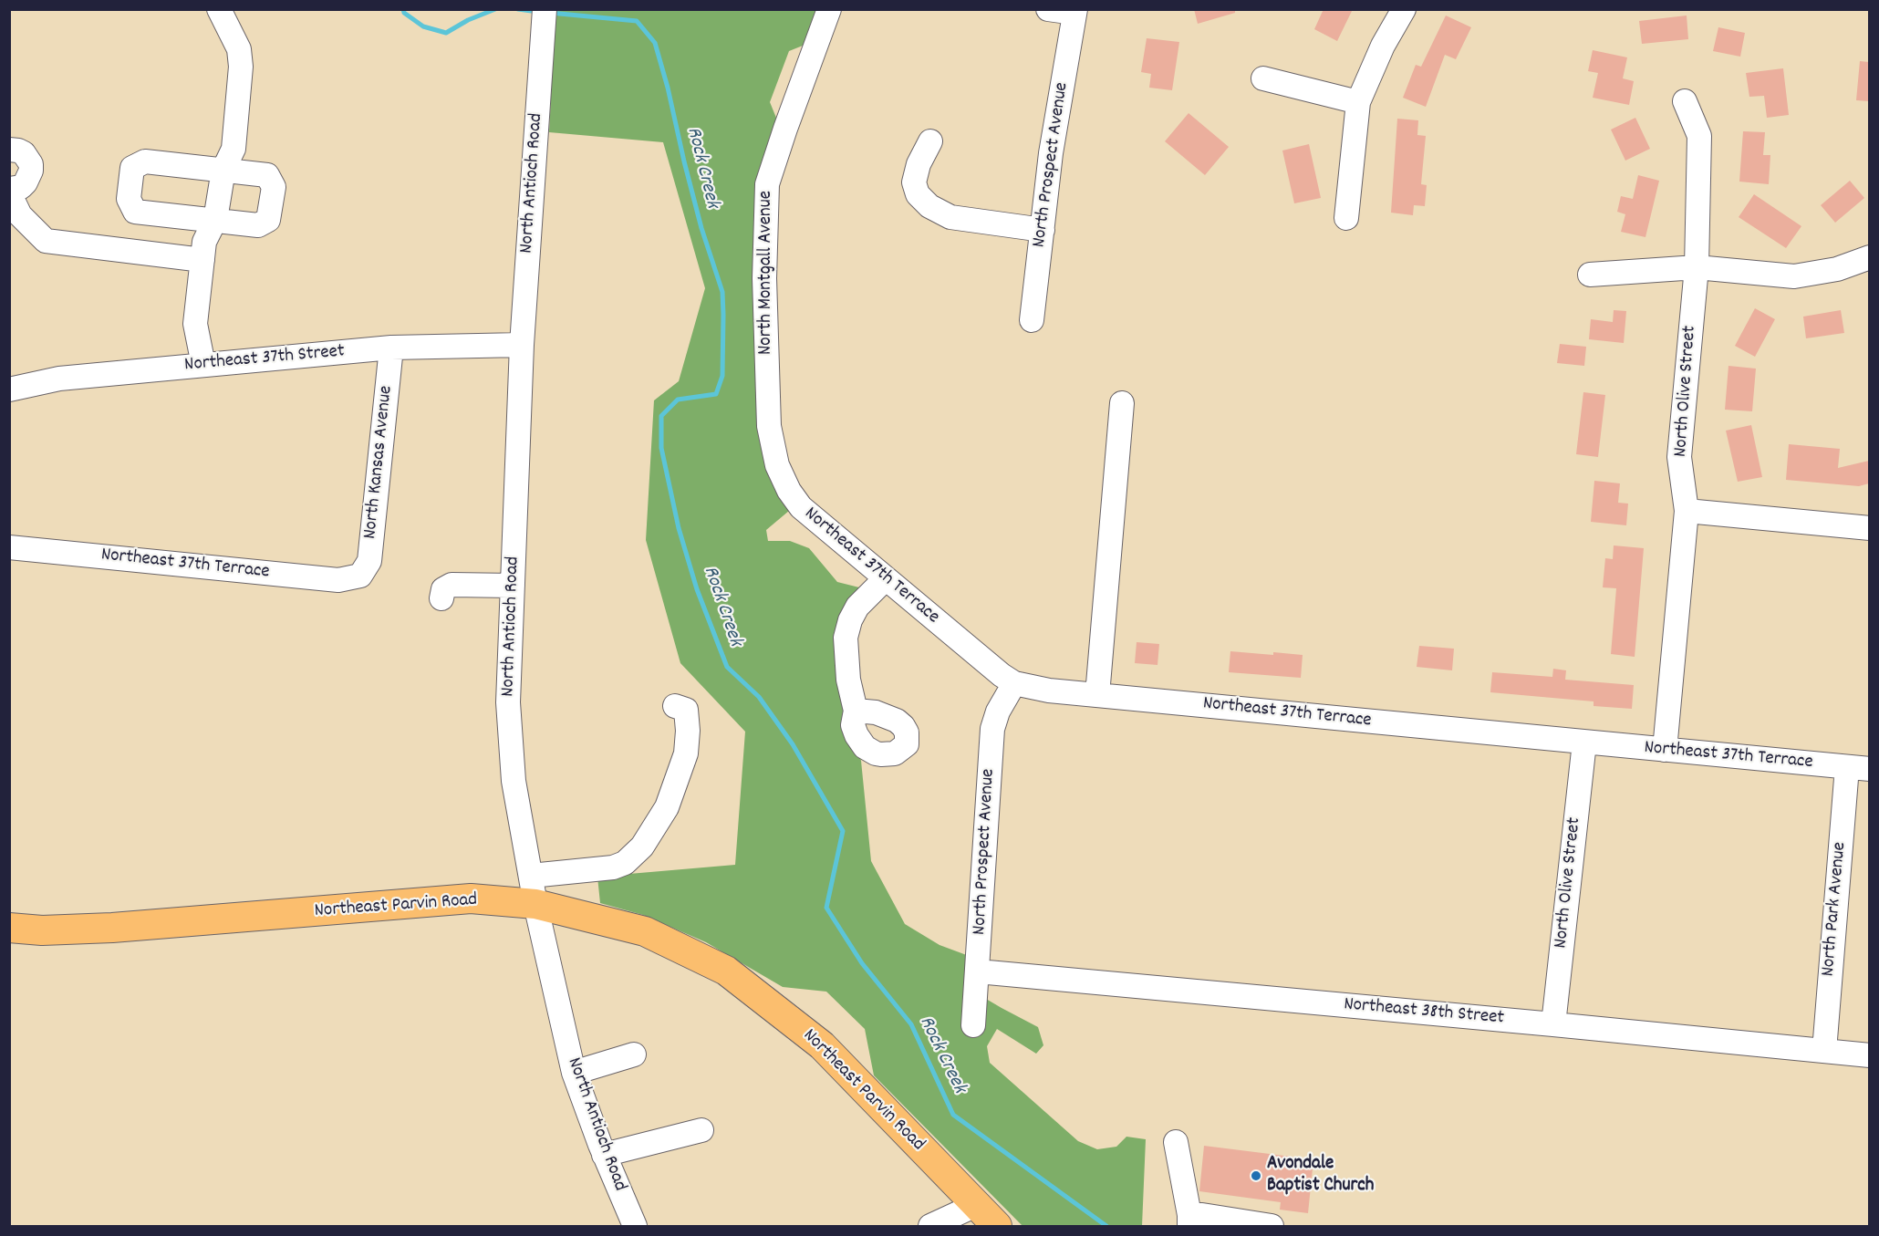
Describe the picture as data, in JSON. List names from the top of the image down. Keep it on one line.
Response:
{"streets":{"main road":["Northeast Parvin Road"],"street":["North Prospect Avenue","North Antioch Road","North Montgall Avenue","Northeast 37th Street","North Olive Street","North Kansas Avenue","Northeast 37th Terrace","North Park Avenue","Northeast 38th Street"]},"crossings":[["North Prospect Avenue","Northeast 37th Terrace"],["North Prospect Avenue","Northeast 38th Street"],["North Antioch Road","Northeast 37th Street"],["North Antioch Road","Northeast Parvin Road"],["North Montgall Avenue","Northeast 37th Terrace"],["Northeast 37th Street","North Kansas Avenue"],["North Olive Street","Northeast 37th Terrace"],["North Olive Street","Northeast 38th Street"],["North Kansas Avenue","Northeast 37th Terrace"],["Northeast 37th Terrace","North Park Avenue"],["North Park Avenue","Northeast 38th Street"]],"water":["Rock Creek"],"places":["Avondale Baptist Church"]}
